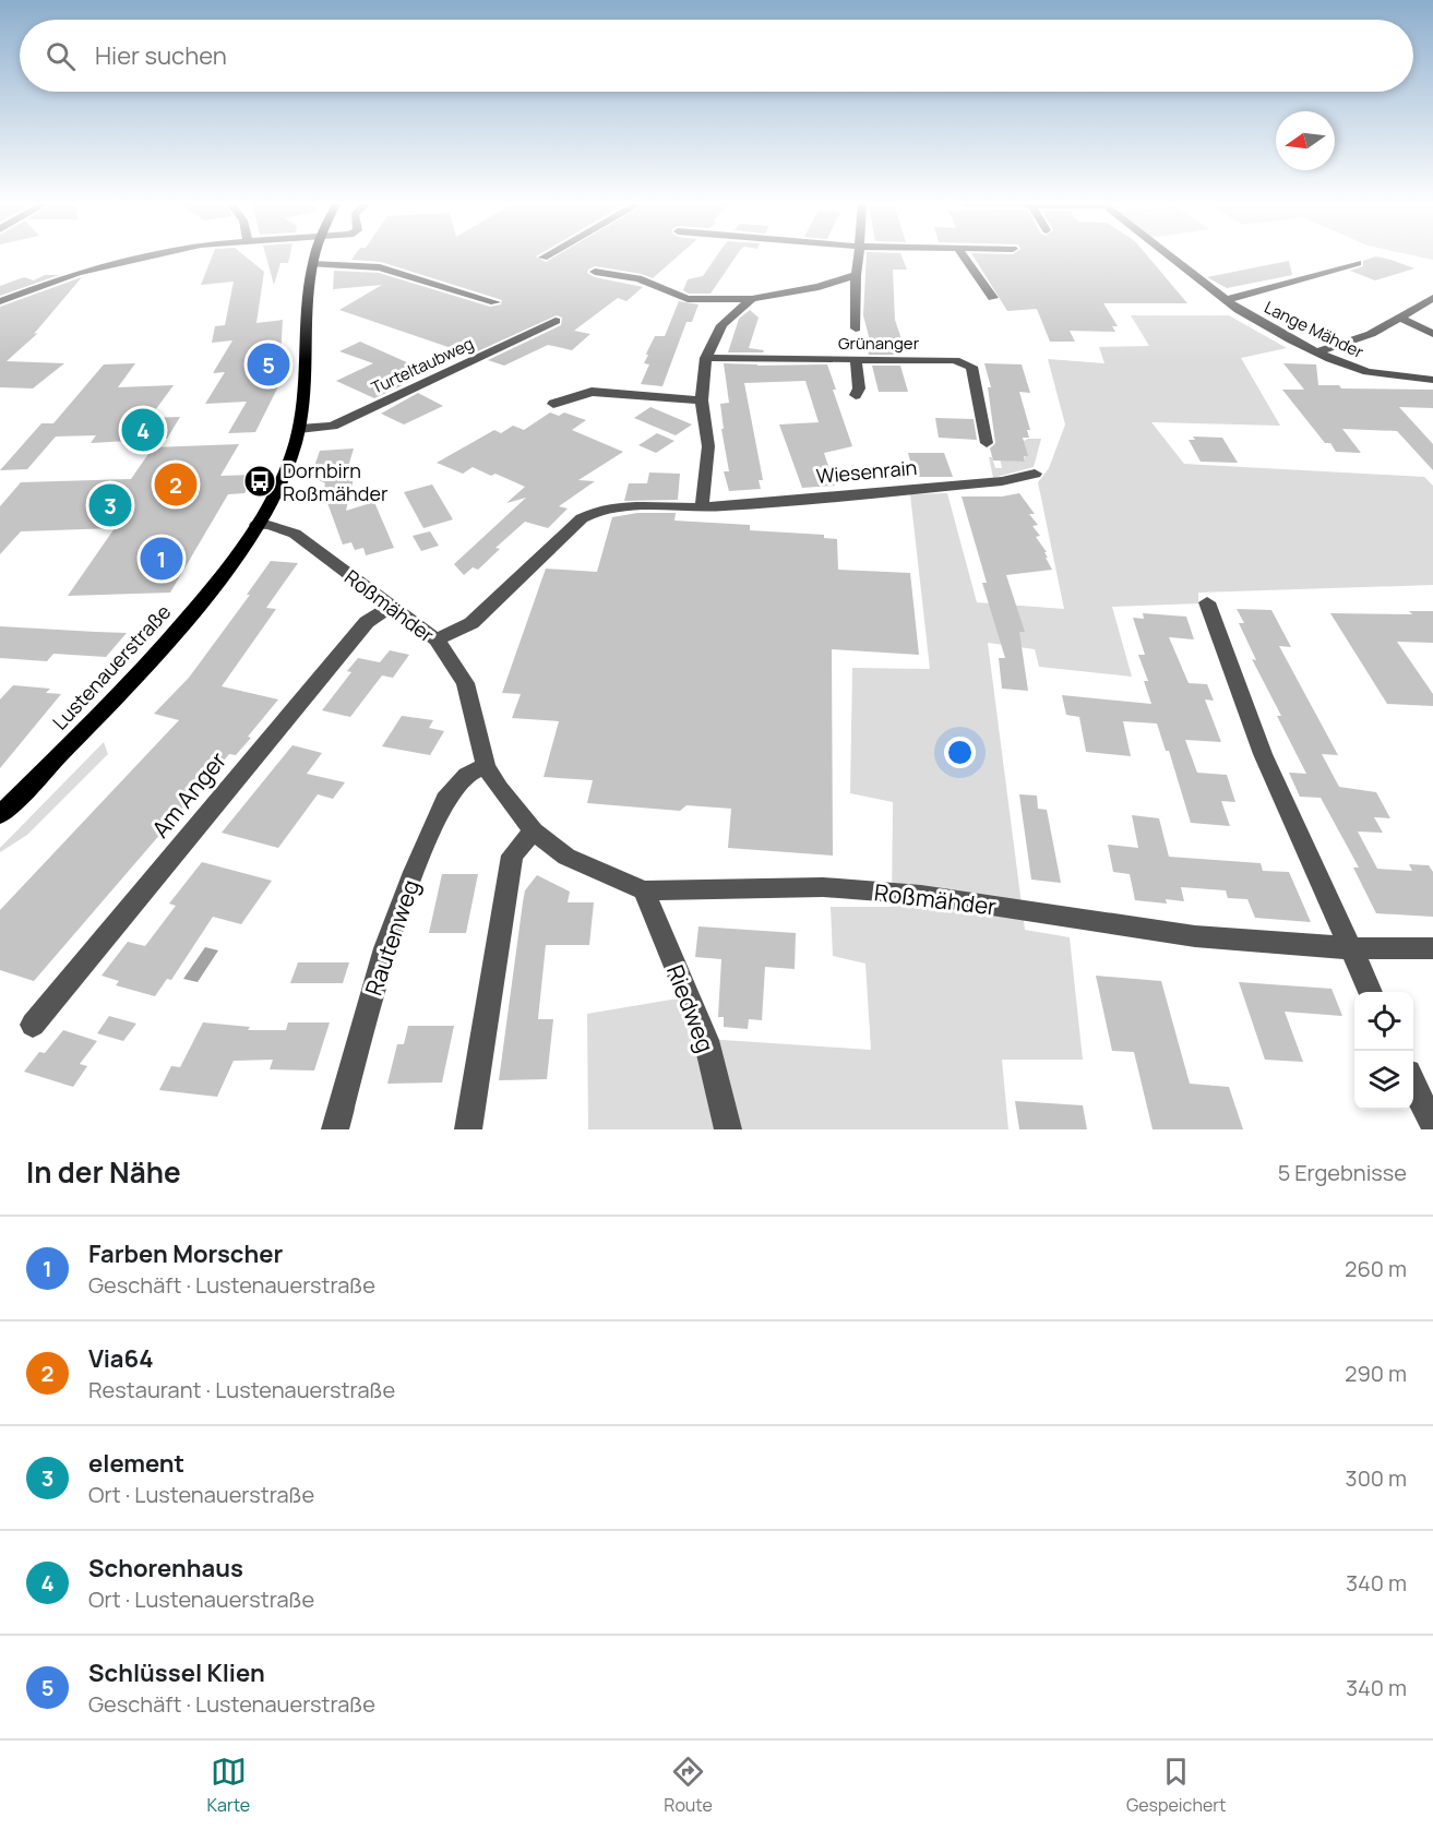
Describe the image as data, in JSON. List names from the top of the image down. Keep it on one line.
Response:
{"streets":{"main road":["Lustenauerstraße"],"street":["Lange Mähder","Grünanger","Turteltaubweg","Wiesenrain","Roßmähder","Am Anger","Rautenweg","Riedweg"]},"crossings":[["Turteltaubweg","Lustenauerstraße"],["Wiesenrain","Roßmähder"],["Roßmähder","Lustenauerstraße"],["Roßmähder","Am Anger"],["Roßmähder","Rautenweg"],["Roßmähder","Riedweg"]],"places":{"bus stop":["Dornbirn Roßmähder"]},"north":"left","page":{"search":"Hier suchen","pins":["5","4","2","3","1"],"heading":["In der Nähe","5 Ergebnisse"],"list":[{"mark":"1","name":"Farben Morscher","note":"Geschäft · Lustenauerstraße","value":"260 m"},{"mark":"2","name":"Via64","note":"Restaurant · Lustenauerstraße","value":"290 m"},{"mark":"3","name":"element","note":"Ort · Lustenauerstraße","value":"300 m"},{"mark":"4","name":"Schorenhaus","note":"Ort · Lustenauerstraße","value":"340 m"},{"mark":"5","name":"Schlüssel Klien","note":"Geschäft · Lustenauerstraße","value":"340 m"}],"nav":["Karte","Route","Gespeichert"]}}
